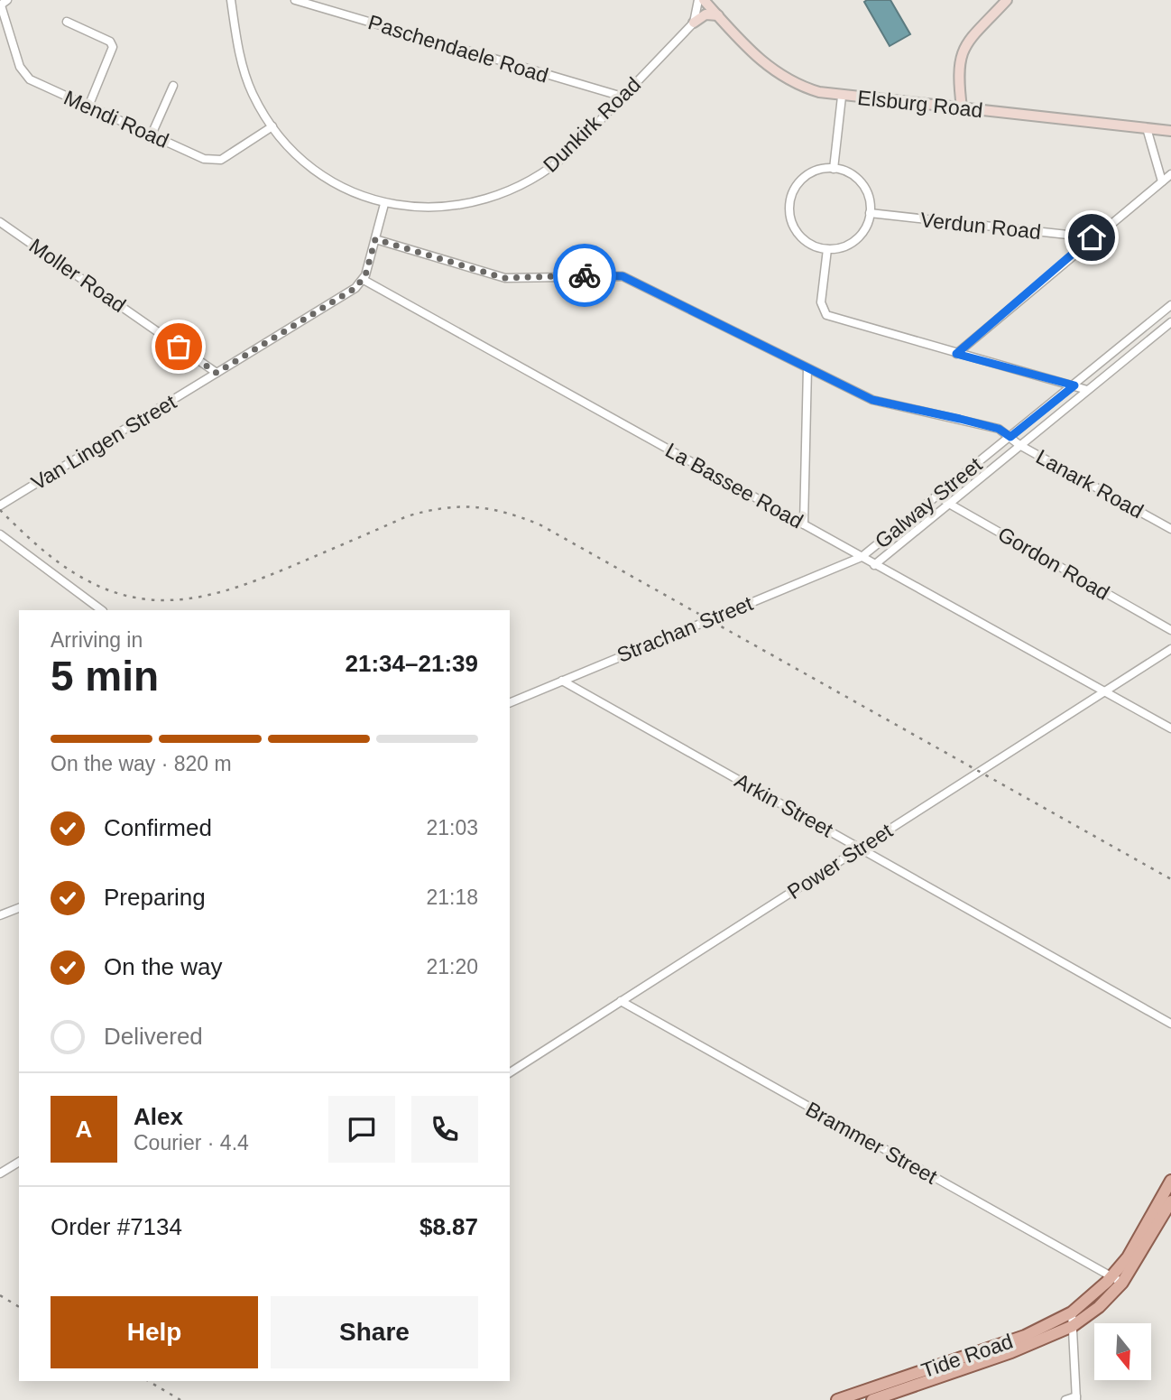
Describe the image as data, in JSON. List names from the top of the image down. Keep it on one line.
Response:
{"streets":{"main road":["Elsburg Road","Tide Road"],"street":["Paschendaele Road","Mendi Road","Dunkirk Road","Verdun Road","Moller Road","Van Lingen Street","Lanark Road","La Bassee Road","Galway Street","Gordon Road","Strachan Street","Arkin Street","Power Street","Brammer Street"]},"crossings":[["Paschendaele Road","Dunkirk Road"],["Mendi Road","Dunkirk Road"],["Moller Road","Van Lingen Street"],["Van Lingen Street","La Bassee Road"],["Lanark Road","Galway Street"],["La Bassee Road","Galway Street"],["La Bassee Road","Strachan Street"],["La Bassee Road","Power Street"],["Galway Street","Gordon Road"],["Galway Street","Strachan Street"],["Strachan Street","Arkin Street"],["Arkin Street","Power Street"],["Power Street","Brammer Street"]],"north":"bottom","page":{"heading":["5 min","Arriving in","21:34–21:39"],"panel":["Alex","Courier · 4.4","Order #7134","$8.87"],"bar":"On the way · 820 m","list":[["Confirmed","21:03"],["Preparing","21:18"],["On the way","21:20"],"Delivered"],"round":"A","buttons":["Help","Share"]}}
